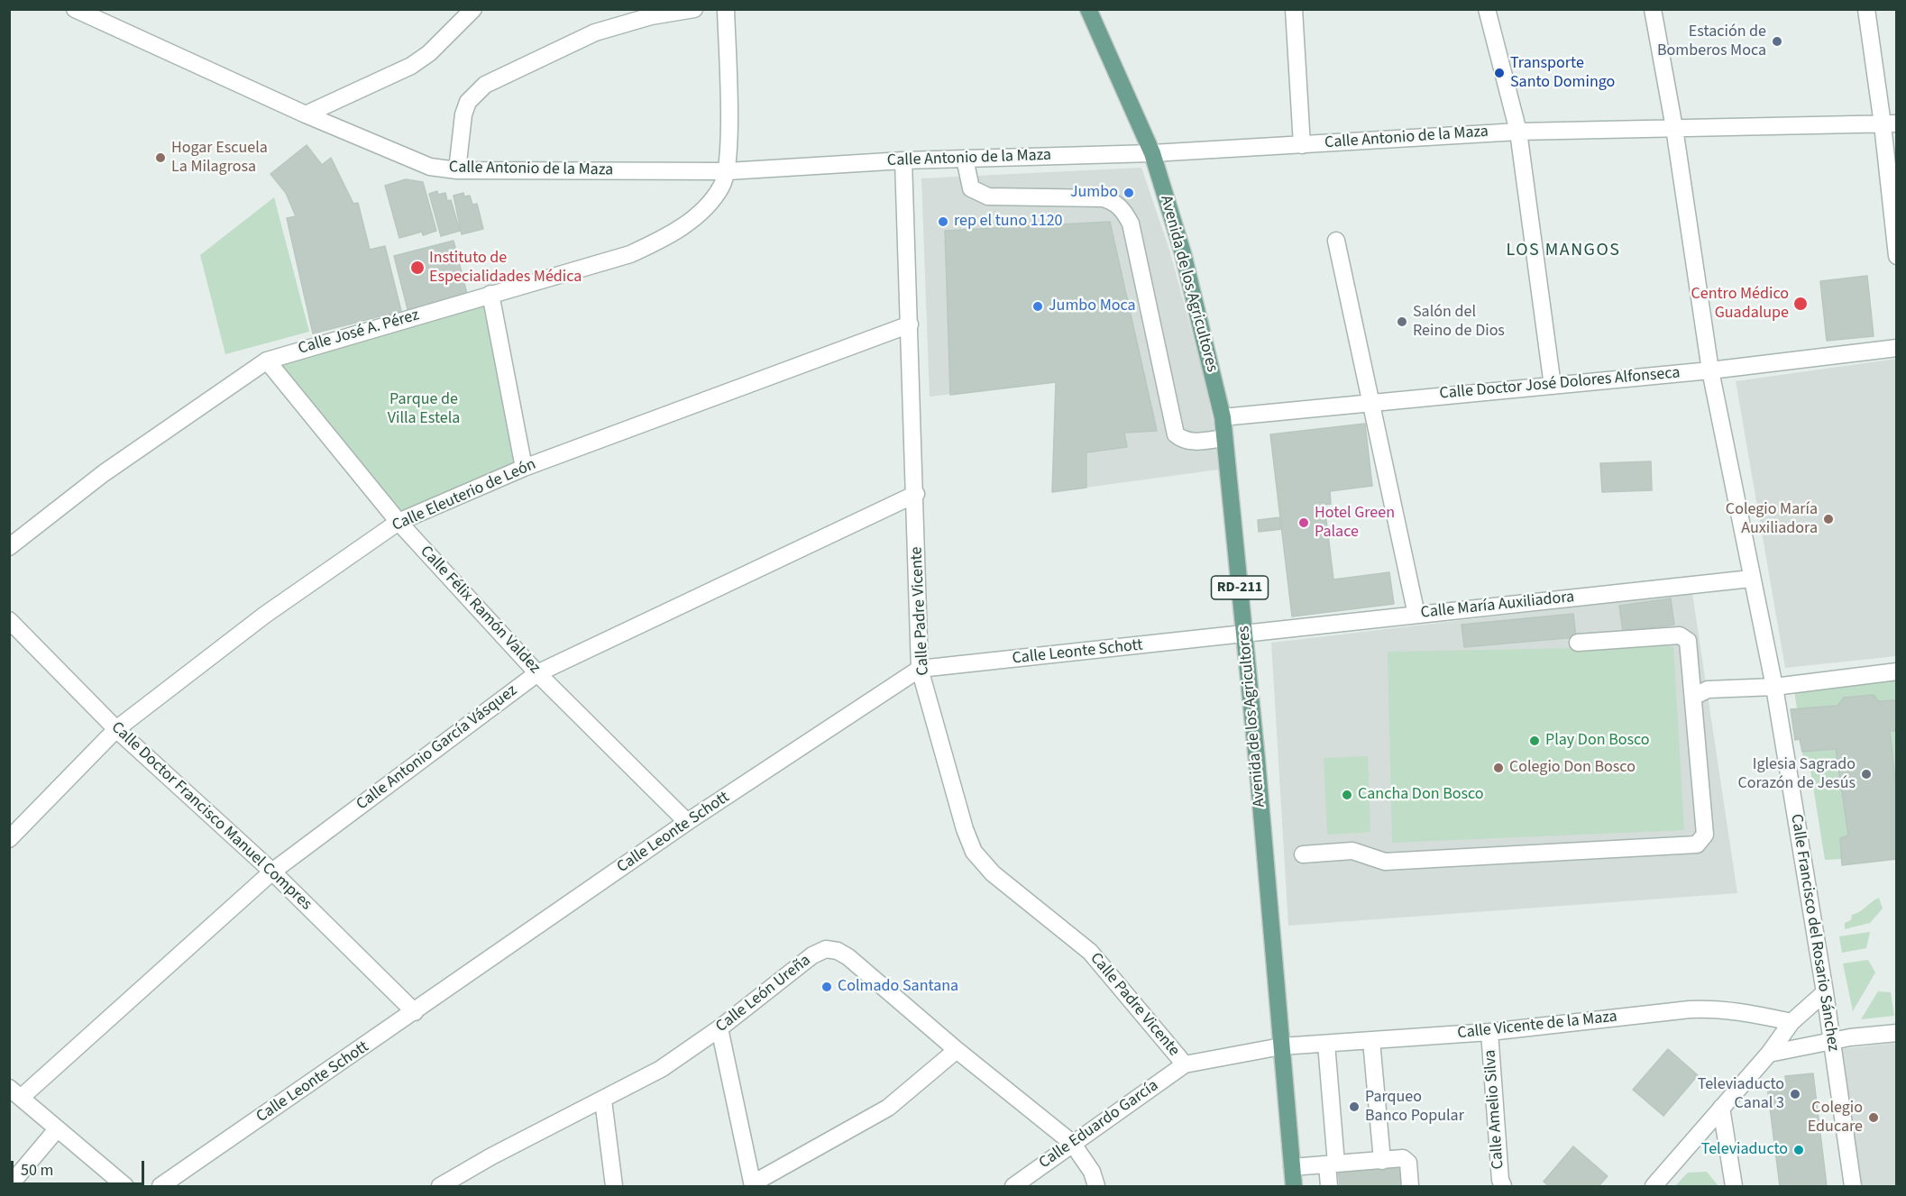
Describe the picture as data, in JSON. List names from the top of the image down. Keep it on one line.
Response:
{"streets":{"main road":["Avenida de los Agricultores","RD-211"],"street":["Calle Antonio de la Maza","Calle José A. Pérez","Calle Doctor José Dolores Alfonseca","Calle Eleuterio de León","Calle María Auxiliadora","Calle Félix Ramón Valdez","Calle Padre Vicente","Calle Leonte Schott","Calle Antonio García Vásquez","Calle Doctor Francisco Manuel Compres","Calle Francisco del Rosario Sánchez","Calle León Ureña","Calle Vicente de la Maza","Calle Amelio Silva","Calle Eduardo García"]},"crossings":[["Calle Antonio de la Maza","Avenida de los Agricultores"],["Calle Antonio de la Maza","Calle José A. Pérez"],["Calle Antonio de la Maza","Calle Padre Vicente"],["Calle Antonio de la Maza","Calle Francisco del Rosario Sánchez"],["Avenida de los Agricultores","Calle Doctor José Dolores Alfonseca"],["Avenida de los Agricultores","Calle María Auxiliadora"],["Avenida de los Agricultores","Calle Leonte Schott"],["Avenida de los Agricultores","Calle Vicente de la Maza"],["Avenida de los Agricultores","Calle Eduardo García"],["Calle José A. Pérez","Calle Félix Ramón Valdez"],["Calle Doctor José Dolores Alfonseca","Calle Francisco del Rosario Sánchez"],["Calle Eleuterio de León","Calle Félix Ramón Valdez"],["Calle Eleuterio de León","Calle Padre Vicente"],["Calle Eleuterio de León","Calle Doctor Francisco Manuel Compres"],["Calle María Auxiliadora","Calle Leonte Schott"],["Calle María Auxiliadora","Calle Francisco del Rosario Sánchez"],["Calle Félix Ramón Valdez","Calle Leonte Schott"],["Calle Félix Ramón Valdez","Calle Antonio García Vásquez"],["Calle Padre Vicente","Calle Leonte Schott"],["Calle Padre Vicente","Calle Antonio García Vásquez"],["Calle Padre Vicente","Calle Eduardo García"],["Calle Leonte Schott","Calle Doctor Francisco Manuel Compres"],["Calle Antonio García Vásquez","Calle Doctor Francisco Manuel Compres"],["Calle León Ureña","Calle Eduardo García"],["Calle Vicente de la Maza","Calle Amelio Silva"],["Calle Vicente de la Maza","Calle Eduardo García"]],"districts":["LOS MANGOS"],"parks":["Parque de Villa Estela"],"places":["Estación de Bomberos Moca","Transporte Santo Domingo","Hogar Escuela La Milagrosa","Jumbo","rep el tuno 1120","Instituto de Especialidades Médica","Centro Médico Guadalupe","Jumbo Moca","Salón del Reino de Dios","Colegio María Auxiliadora","Hotel Green Palace","Play Don Bosco","Colegio Don Bosco","Iglesia Sagrado Corazón de Jesús","Cancha Don Bosco","Colmado Santana","Televiaducto Canal 3","Parqueo Banco Popular","Colegio Educare","Televiaducto"],"scale_bar":"50 m"}
